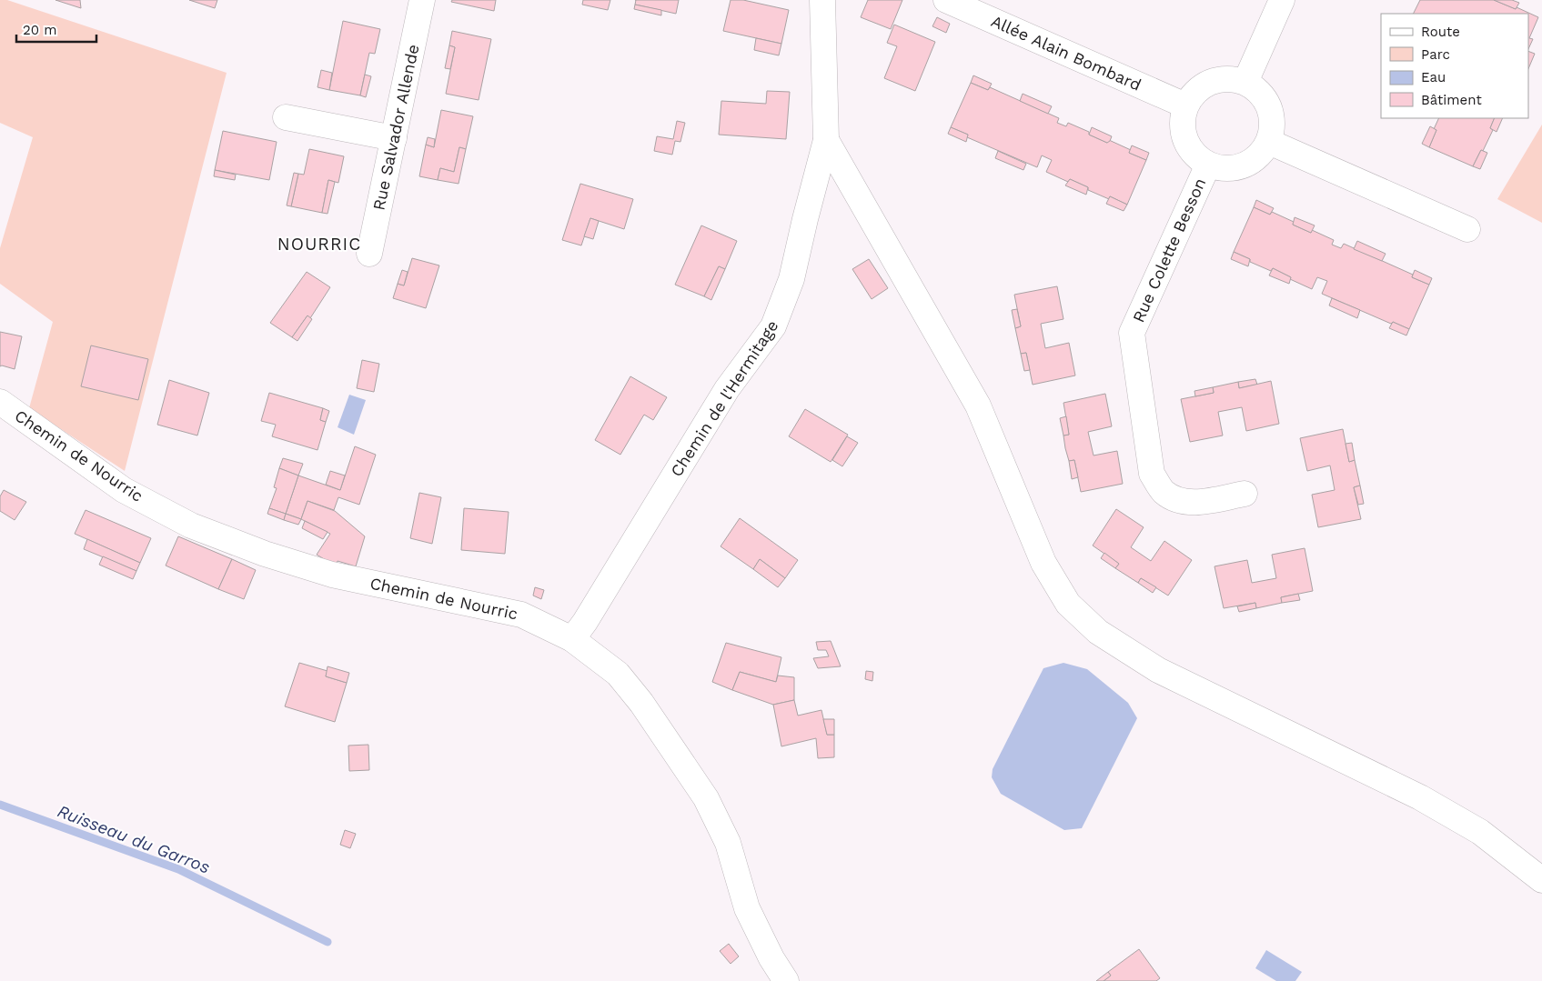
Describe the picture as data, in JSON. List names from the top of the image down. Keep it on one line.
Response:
{"streets":{"street":["Allée Alain Bombard","Rue Salvador Allende","Rue Colette Besson","Chemin de l'Hermitage","Chemin de Nourric"]},"crossings":[["Allée Alain Bombard","Rue Colette Besson"],["Chemin de l'Hermitage","Chemin de Nourric"]],"districts":["NOURRIC"],"water":["Ruisseau du Garros"],"legend":["Route","Parc","Eau","Bâtiment"],"scale_bar":"20 m"}
